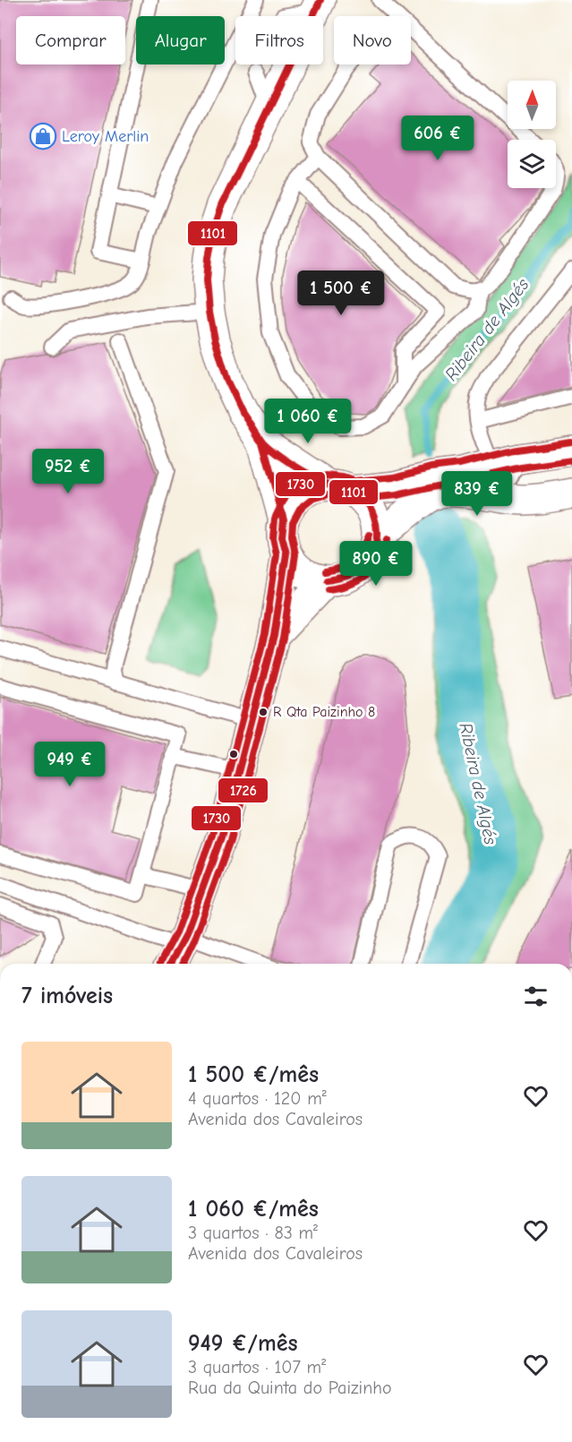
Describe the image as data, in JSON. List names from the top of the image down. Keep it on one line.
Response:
{"water":["Ribeira de Algés"],"places":{"shop":["Leroy Merlin"],"other":["R Qta Paizinho 8"]},"lines":["transit line 1101","transit line 1730","transit line 1726"],"north":"top","page":{"chip":["Comprar","Alugar","Filtros","Novo"],"price":["606 €","1 500 €","1 060 €","952 €","839 €","890 €","949 €"],"heading":"7 imóveis","list":[{"name":"1 500 €/mês","note":"4 quartos · 120 m² · Avenida dos Cavaleiros"},{"name":"1 060 €/mês","note":"3 quartos · 83 m² · Avenida dos Cavaleiros"},{"name":"949 €/mês","note":"3 quartos · 107 m² · Rua da Quinta do Paizinho"}]}}
